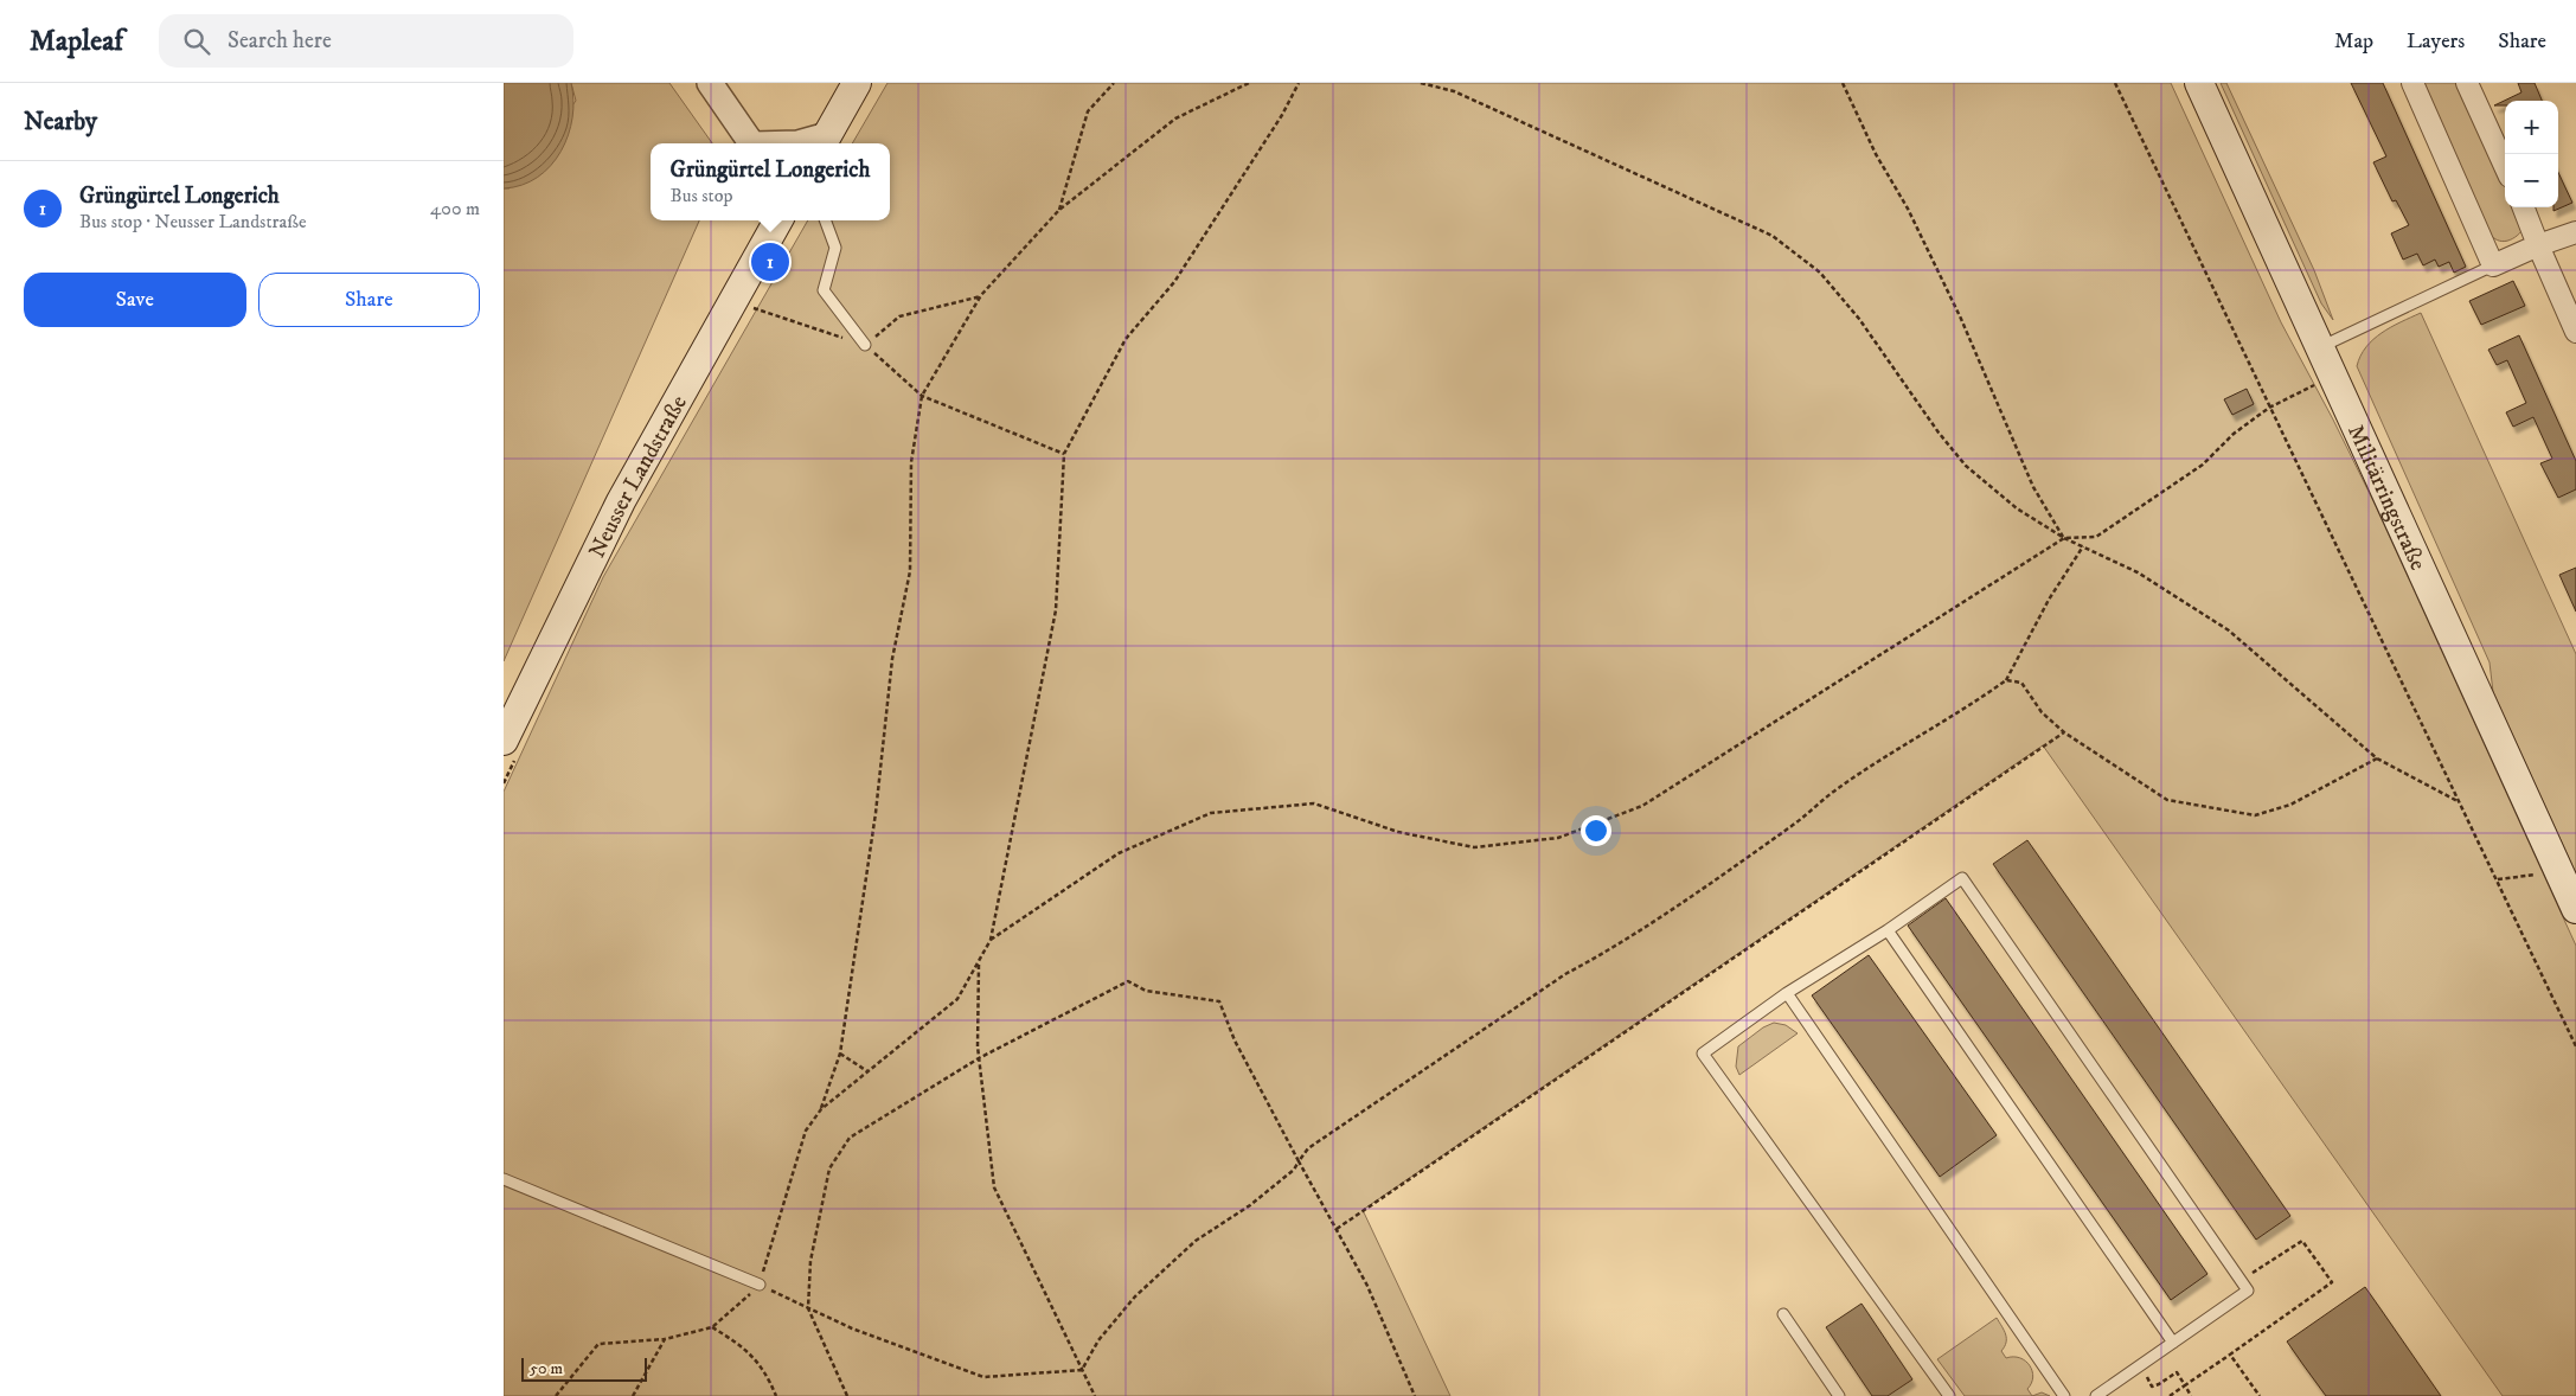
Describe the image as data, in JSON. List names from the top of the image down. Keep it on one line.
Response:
{"streets":{"main road":["Neusser Landstraße","Militärringstraße"]},"scale_bar":"50 m","page":{"header":"Mapleaf","search":"Search here","nav":["Map","Layers","Share"],"heading":"Nearby","map_buttons":["+","−"],"popup":["Grüngürtel Longerich","Bus stop"],"list":[{"mark":"1","name":"Grüngürtel Longerich","note":"Bus stop · Neusser Landstraße","value":"400 m"}],"pins":"1","buttons":["Save","Share"],"scale":"50 m"}}
